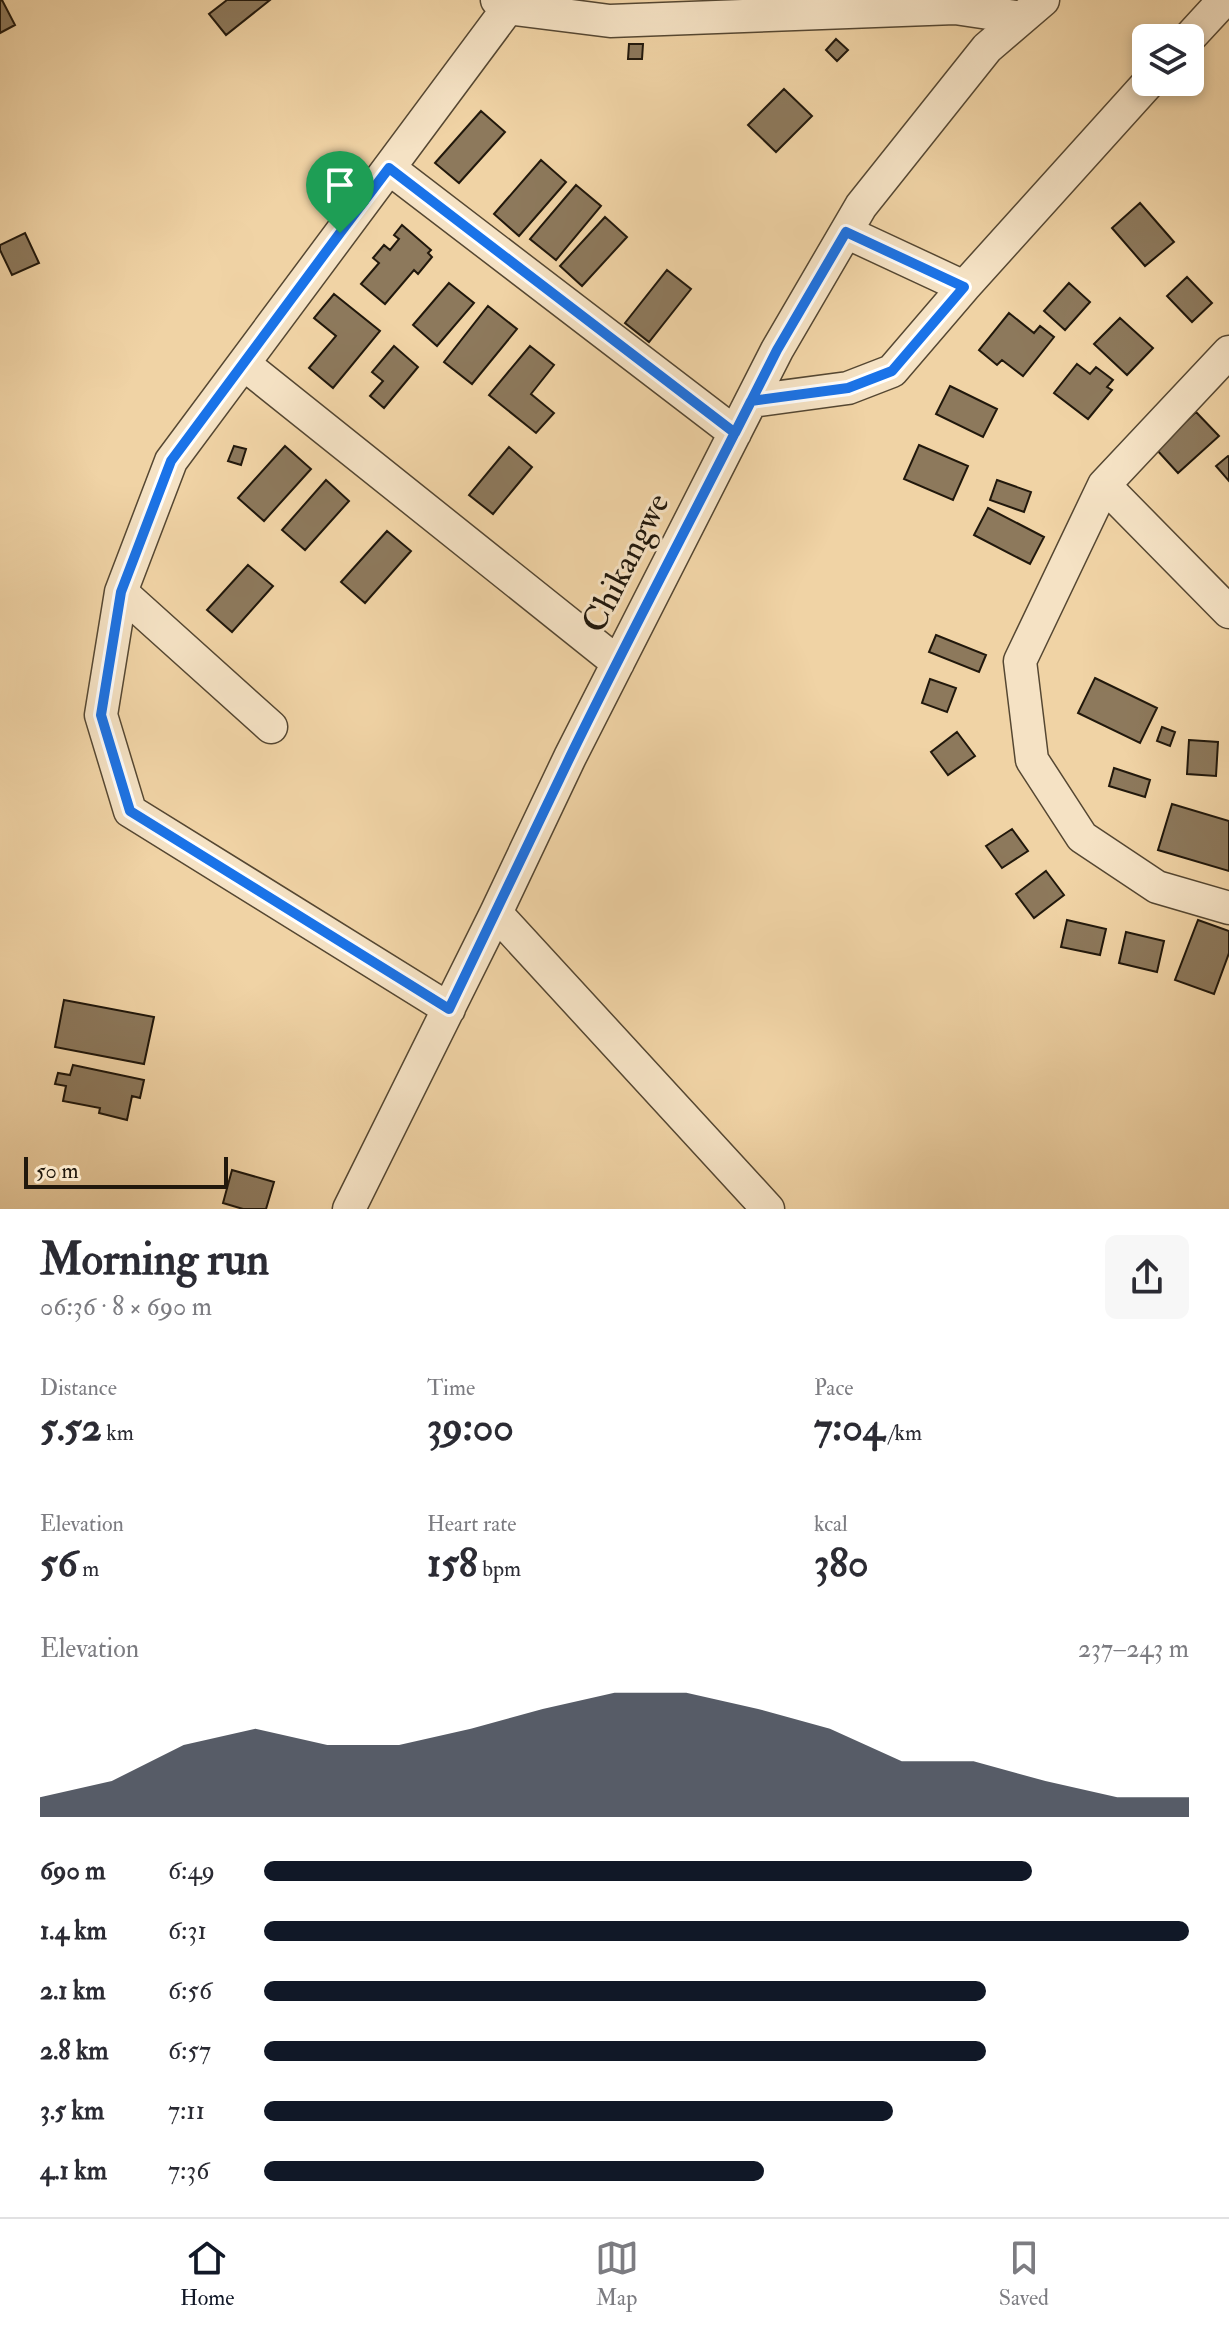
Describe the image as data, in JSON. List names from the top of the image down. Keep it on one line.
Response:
{"streets":{"street":["Chikangwe"]},"scale_bar":"50 m","page":{"scale":"50 m","heading":["Morning run","06:36 · 8 × 690 m"],"stats":[["Distance","5.52 km"],["Time","39:00"],["Pace","7:04 /km"],["Elevation","56 m"],["Heart rate","158 bpm"],["kcal","380"]],"chart":["Elevation","237–243 m"],"list":[{"name":"690 m","note":"6:49"},{"name":"1.4 km","note":"6:31"},{"name":"2.1 km","note":"6:56"},{"name":"2.8 km","note":"6:57"},{"name":"3.5 km","note":"7:11"},{"name":"4.1 km","note":"7:36"}],"tabs":["Home","Map","Saved"]}}
